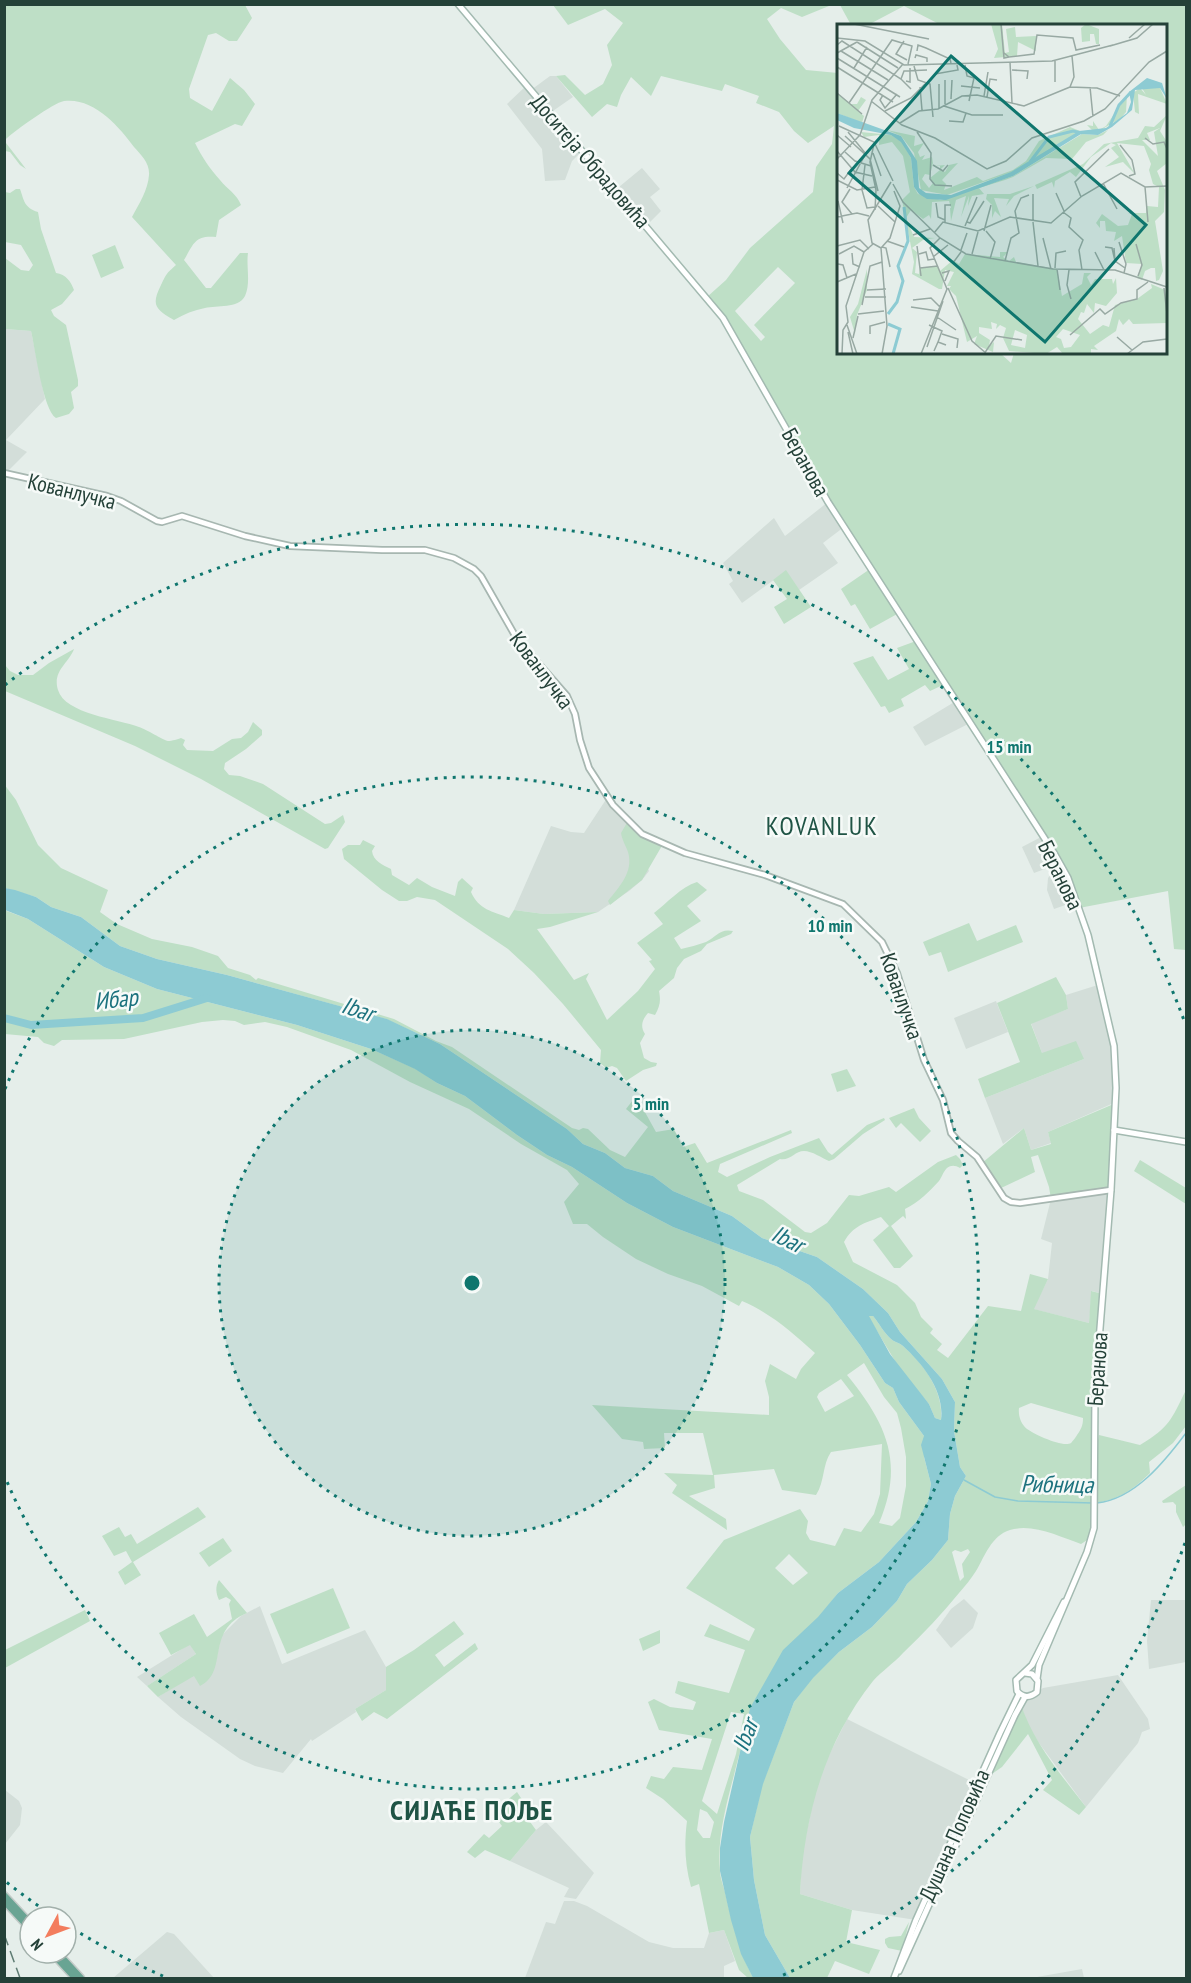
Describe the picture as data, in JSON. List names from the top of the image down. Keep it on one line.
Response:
{"streets":{"main road":["Доситеја Обрадовића","Беранова","Душана Поповића"],"street":["Кованлучка"]},"crossings":[["Доситеја Обрадовића","Беранова"],["Беранова","Кованлучка"]],"districts":["KOVANLUK","СИЈАЋЕ ПОЉЕ"],"water":["Ибар","Ibar","Рибница"],"north":"bottom left","rings":["15 min","10 min","5 min"]}
